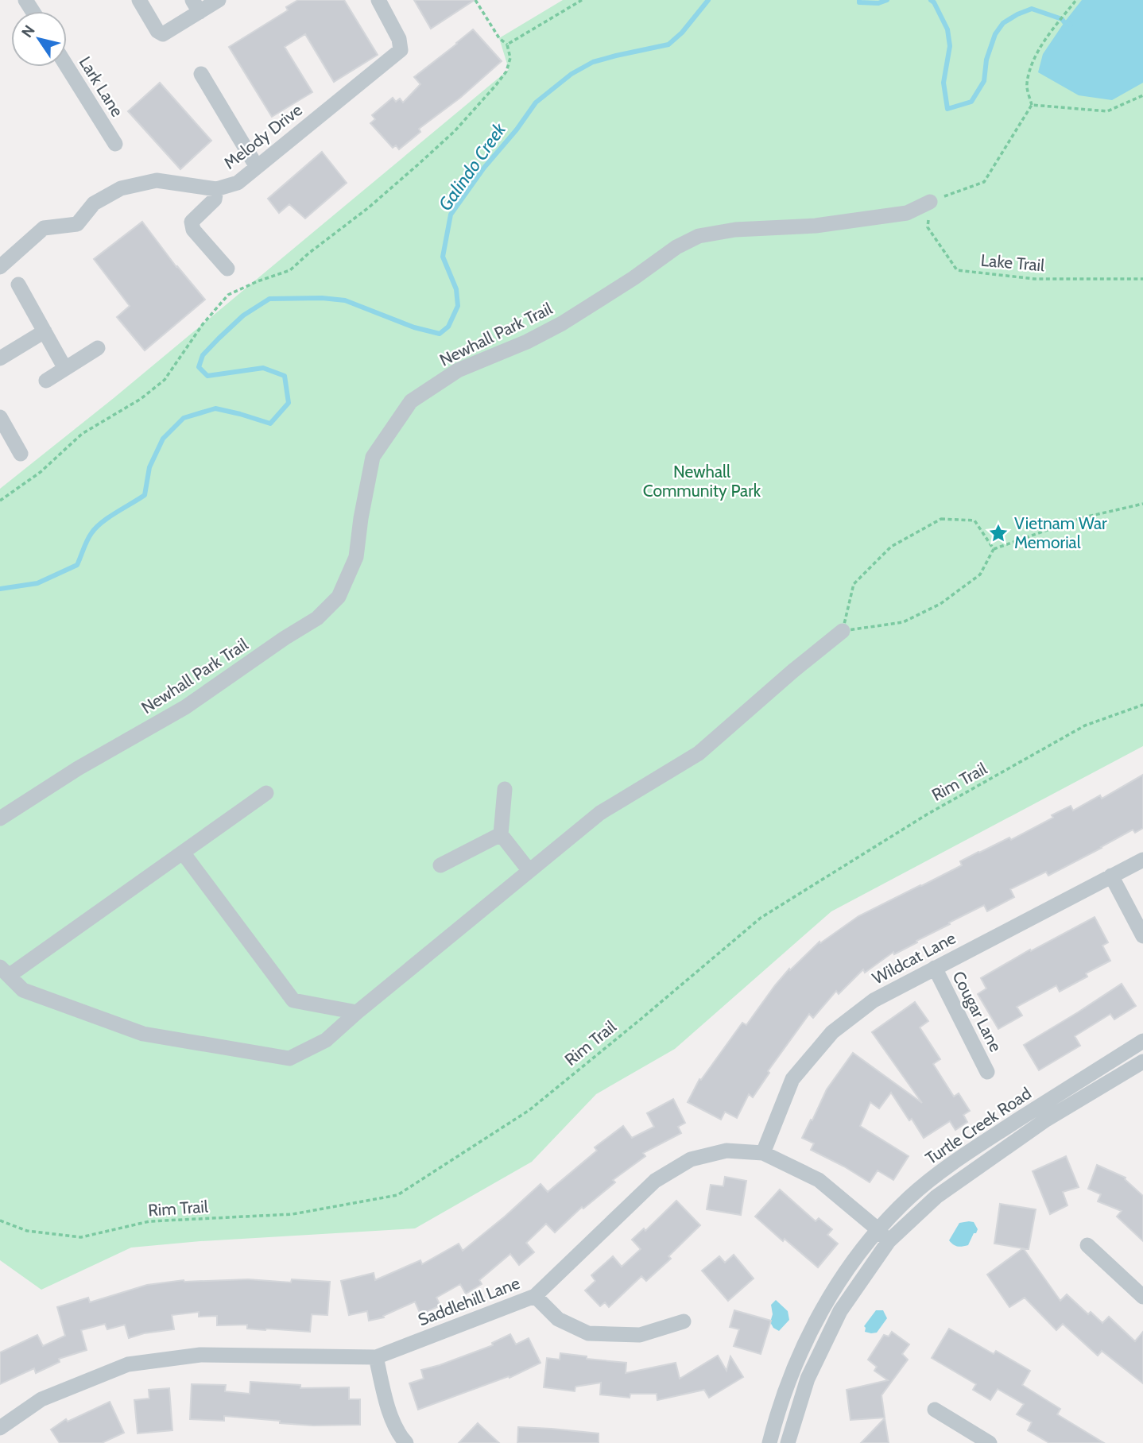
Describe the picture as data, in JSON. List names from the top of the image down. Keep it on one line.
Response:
{"streets":{"street":["Lark Lane","Melody Drive","Newhall Park Trail","Wildcat Lane","Cougar Lane","Turtle Creek Road","Saddlehill Lane"],"path":["Lake Trail","Rim Trail"]},"crossings":[["Lake Trail","Newhall Park Trail"],["Wildcat Lane","Cougar Lane"],["Wildcat Lane","Saddlehill Lane"],["Turtle Creek Road","Saddlehill Lane"]],"water":["Galindo Creek"],"parks":["Newhall Community Park"],"places":{"place":["Vietnam War Memorial"]},"north":"top left"}
